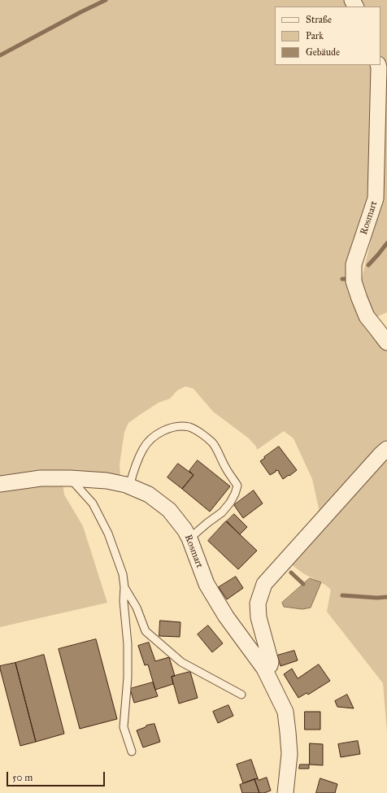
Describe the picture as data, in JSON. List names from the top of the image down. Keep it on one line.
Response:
{"streets":{"street":["Rosmart"]},"legend":["Straße","Park","Gebäude"],"scale_bar":"50 m"}
